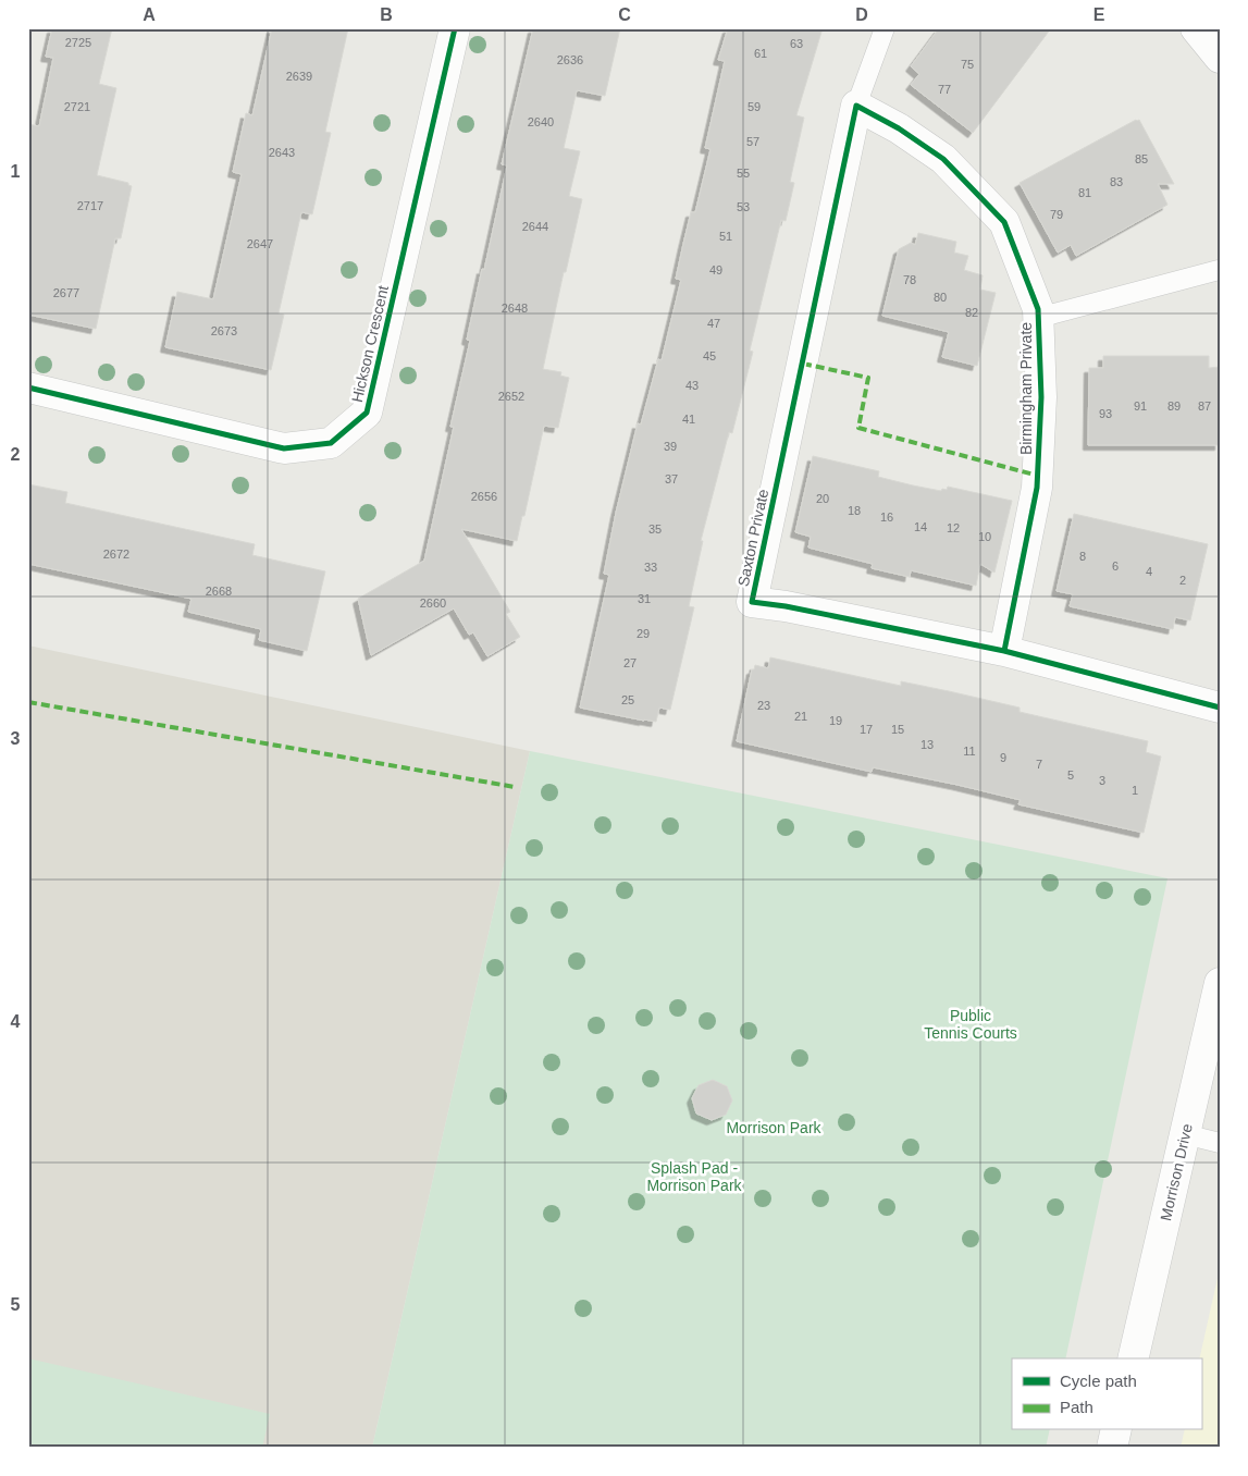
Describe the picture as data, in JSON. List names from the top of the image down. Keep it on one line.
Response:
{"streets":{"street":["Hickson Crescent","Birmingham Private","Saxton Private","Morrison Drive"]},"crossings":[["Birmingham Private","Saxton Private"]],"parks":["Public Tennis Courts","Morrison Park","Splash Pad - Morrison Park"],"house_numbers":["2725","63","61","2636","75","2639","77","2721","59","2640","57","2643","85","55","83","81","2717","53","79","2644","51","2647","49","78","2677","80","2648","82","47","2673","45","43","2652","91","89","87","93","41","39","37","2656","20","18","16","14","12","35","10","2672","8","6","33","4","2","2668","31","2660","29","27","25","23","21","19","17","15","13","11","9","7","5","3","1"],"legend":["Cycle path","Path"],"grid":{"columns":["A","B","C","D","E"],"rows":["1","2","3","4","5"]}}
